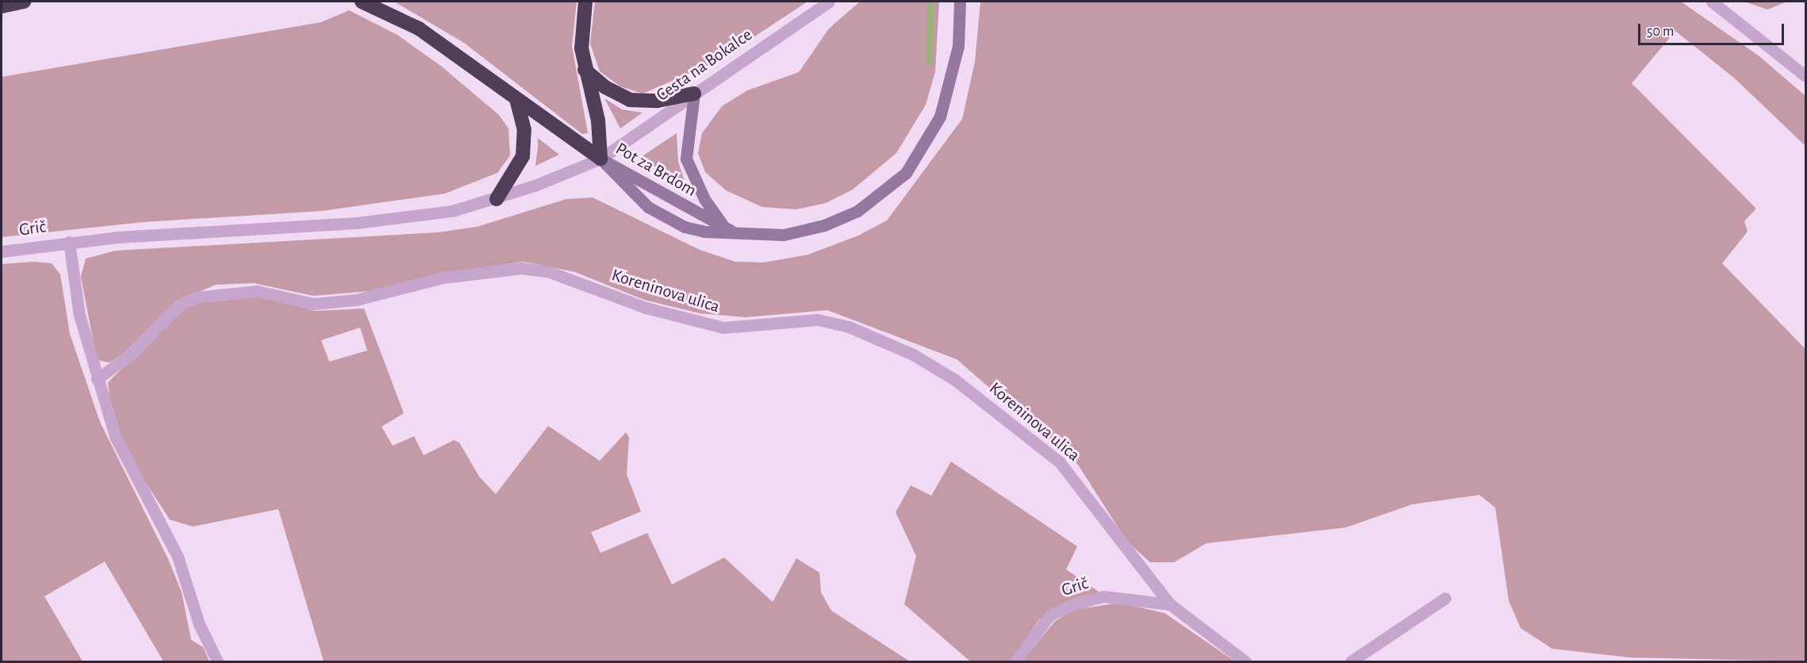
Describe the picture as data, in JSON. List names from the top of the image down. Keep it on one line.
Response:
{"streets":{"main road":["Pot za Brdom"],"street":["Cesta na Bokalce","Grič","Koreninova ulica"]},"crossings":[["Cesta na Bokalce","Pot za Brdom"],["Cesta na Bokalce","Grič"],["Grič","Koreninova ulica"]],"scale_bar":"50 m"}
